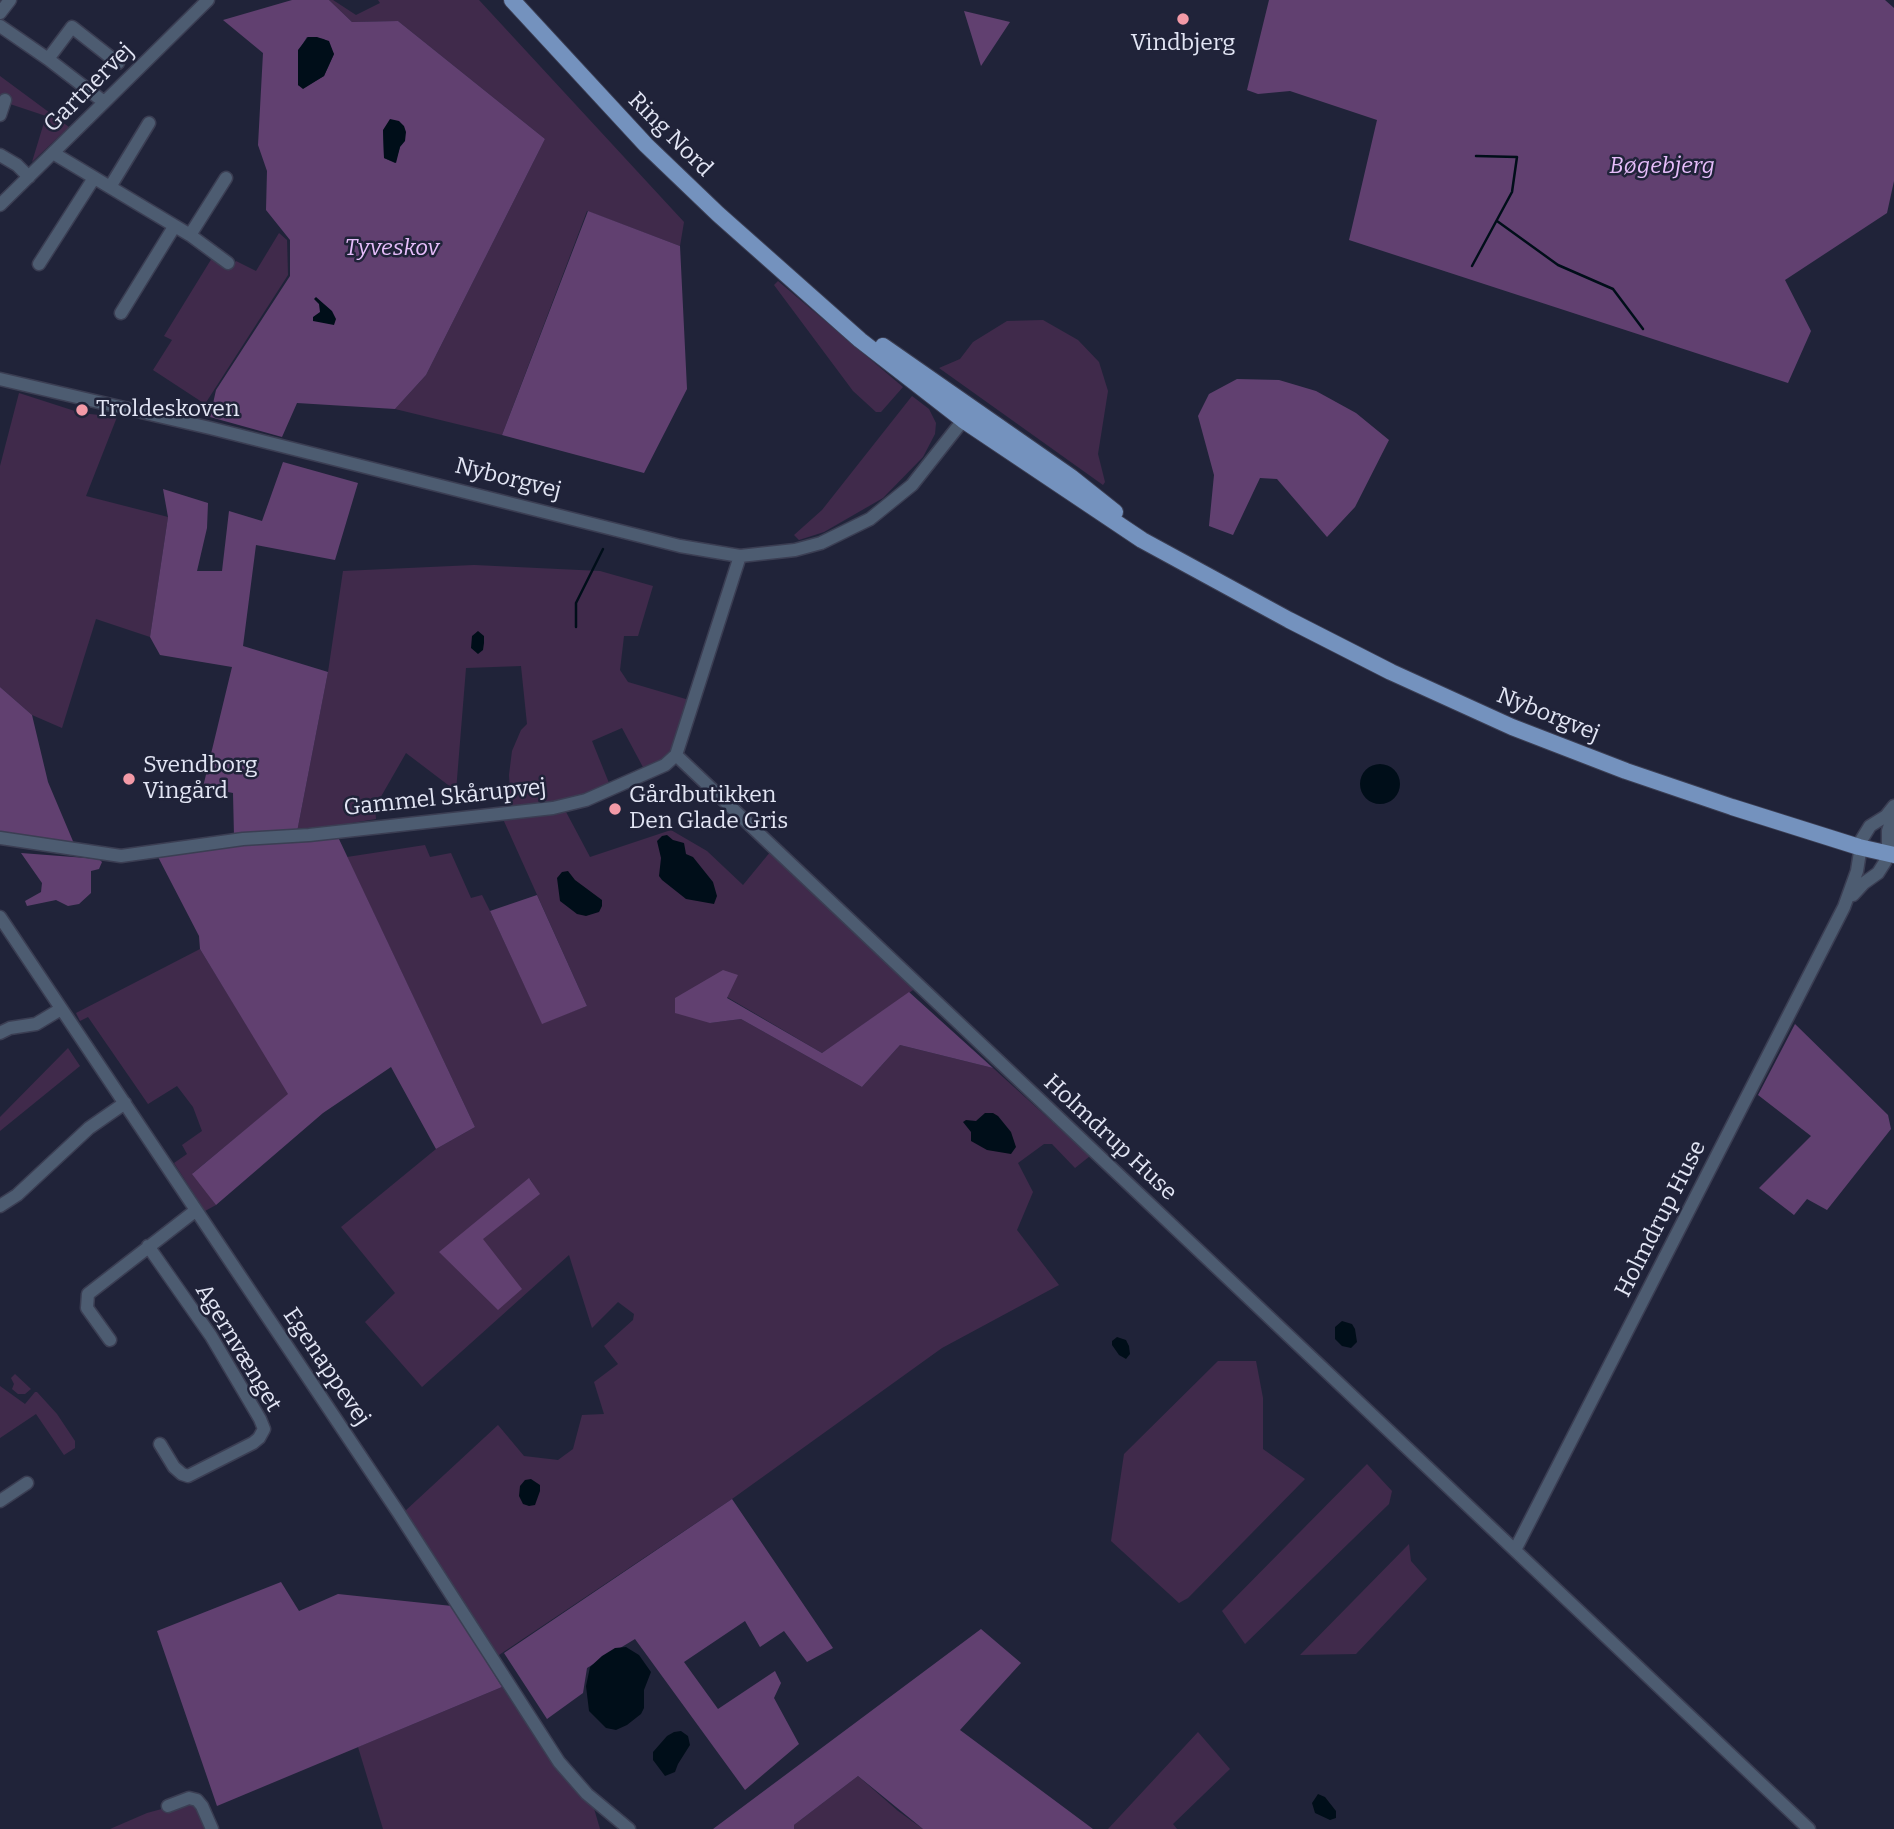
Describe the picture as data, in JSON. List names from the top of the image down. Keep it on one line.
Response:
{"streets":{"main road":["Ring Nord","Nyborgvej"],"street":["Gartnervej","Gammel Skårupvej","Holmdrup Huse","Agernvænget","Egenappevej"]},"crossings":[["Ring Nord","Nyborgvej"],["Nyborgvej","Holmdrup Huse"],["Gammel Skårupvej","Holmdrup Huse"]],"parks":["Bøgebjerg","Tyveskov"],"places":["Vindbjerg","Troldeskoven","Svendborg Vingård","Gårdbutikken Den Glade Gris"]}
